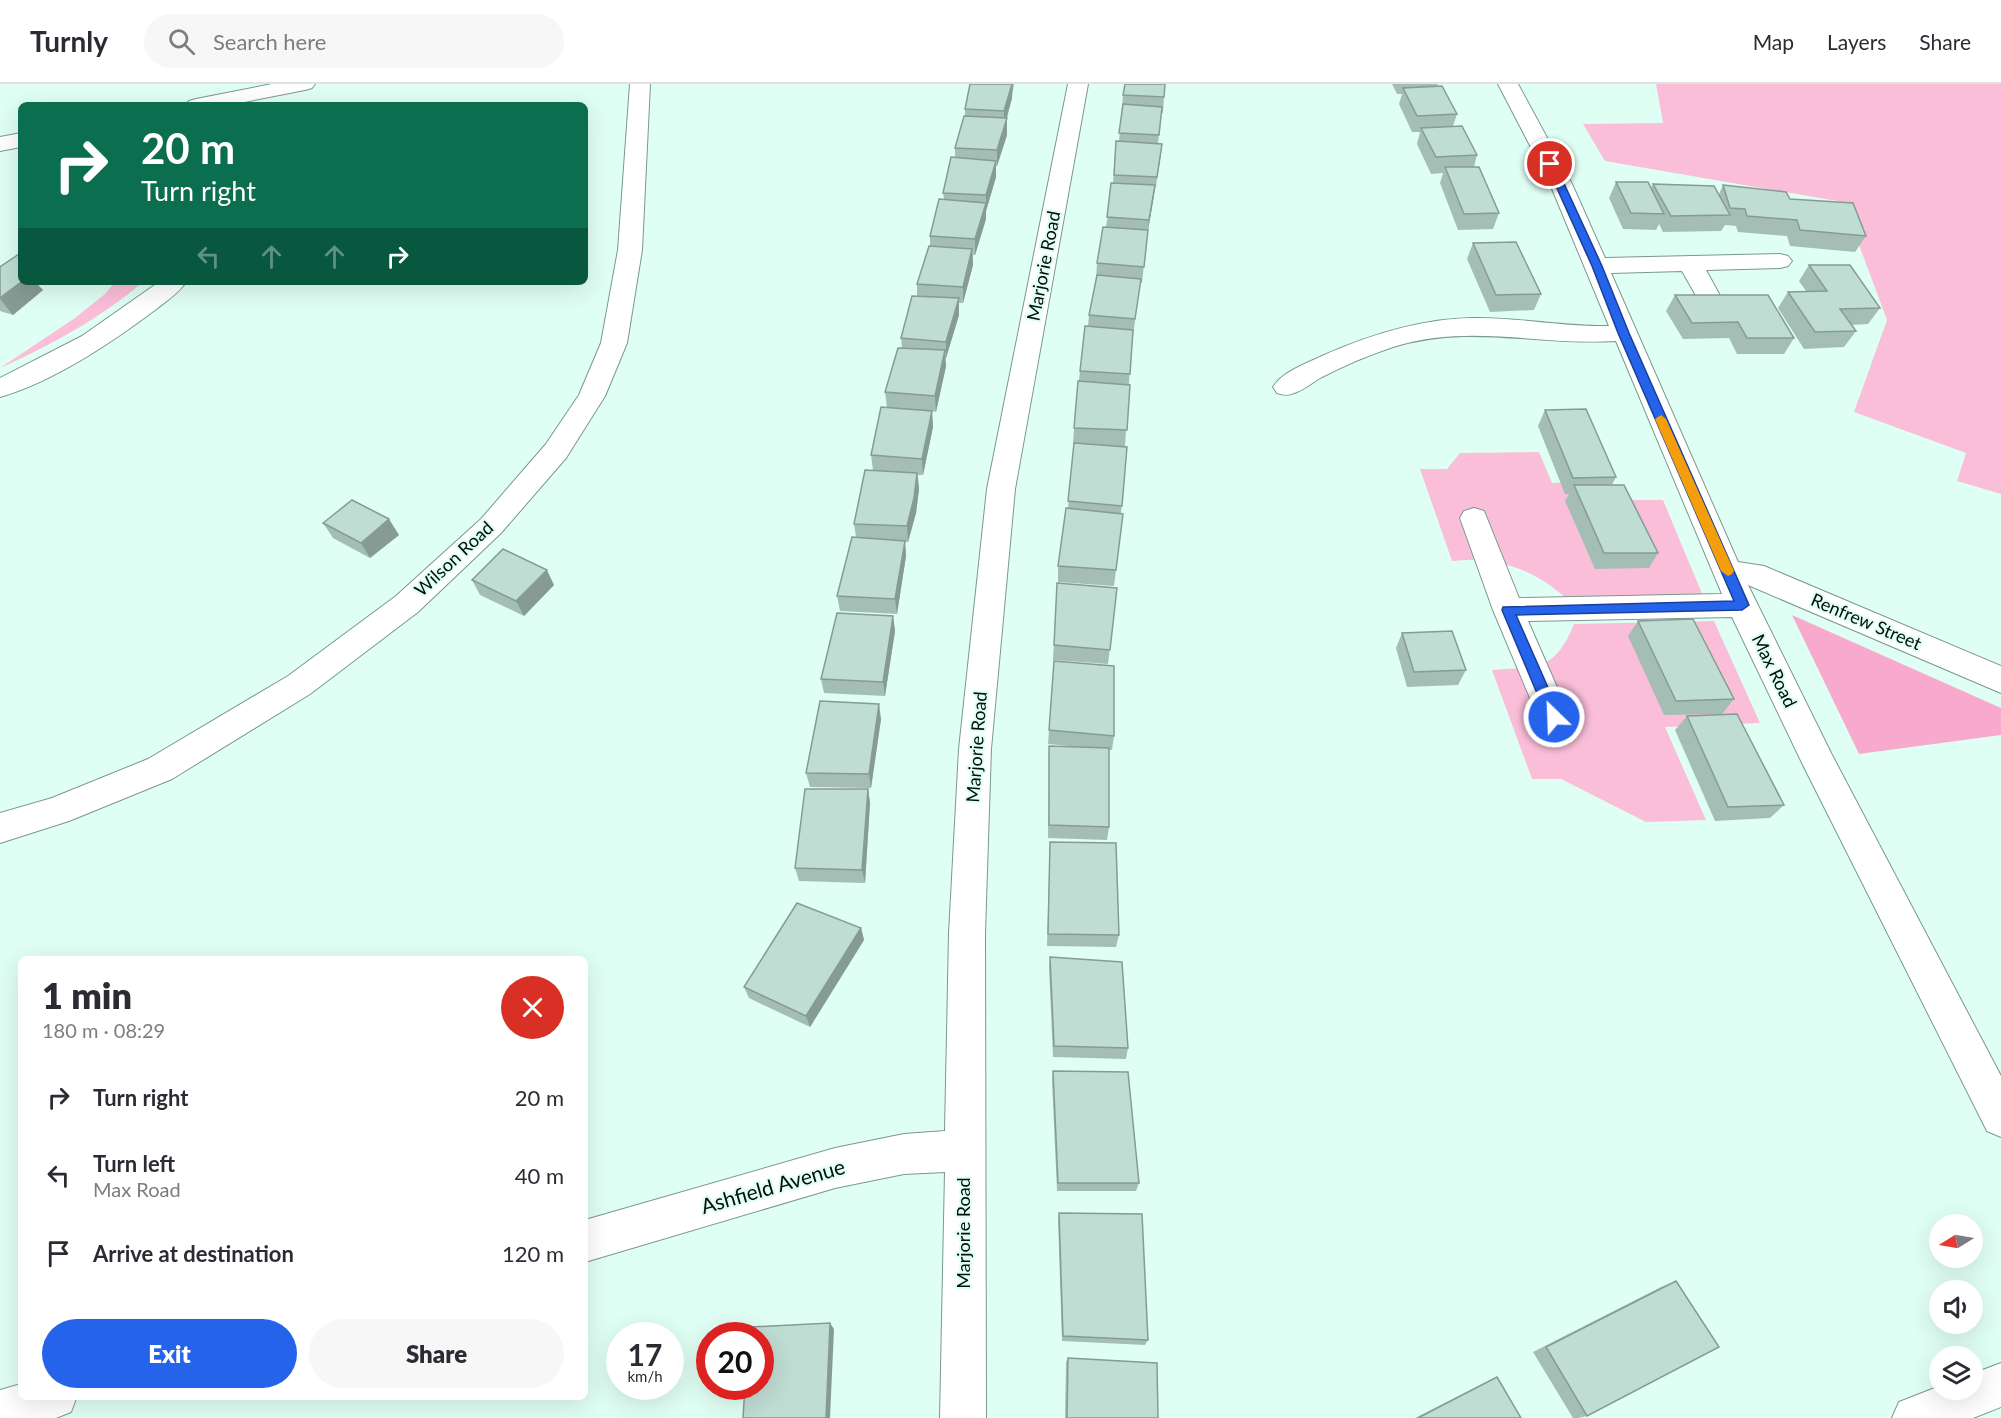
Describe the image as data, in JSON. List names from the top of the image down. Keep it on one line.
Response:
{"streets":{"street":["Marjorie Road","Wilson Road","Renfrew Street","Max Road","Ashfield Avenue"]},"crossings":[["Marjorie Road","Ashfield Avenue"],["Renfrew Street","Max Road"]],"north":"left","page":{"header":"Turnly","search":"Search here","nav":["Map","Layers","Share"],"turn":["20 m","Turn right"],"heading":["1 min","180 m · 08:29"],"list":[{"name":"Turn right","value":"20 m"},{"name":"Turn left","note":"Max Road","value":"40 m"},{"name":"Arrive at destination","value":"120 m"}],"buttons":["Exit","Share"],"speed":"17 km/h","limit":"20"}}
